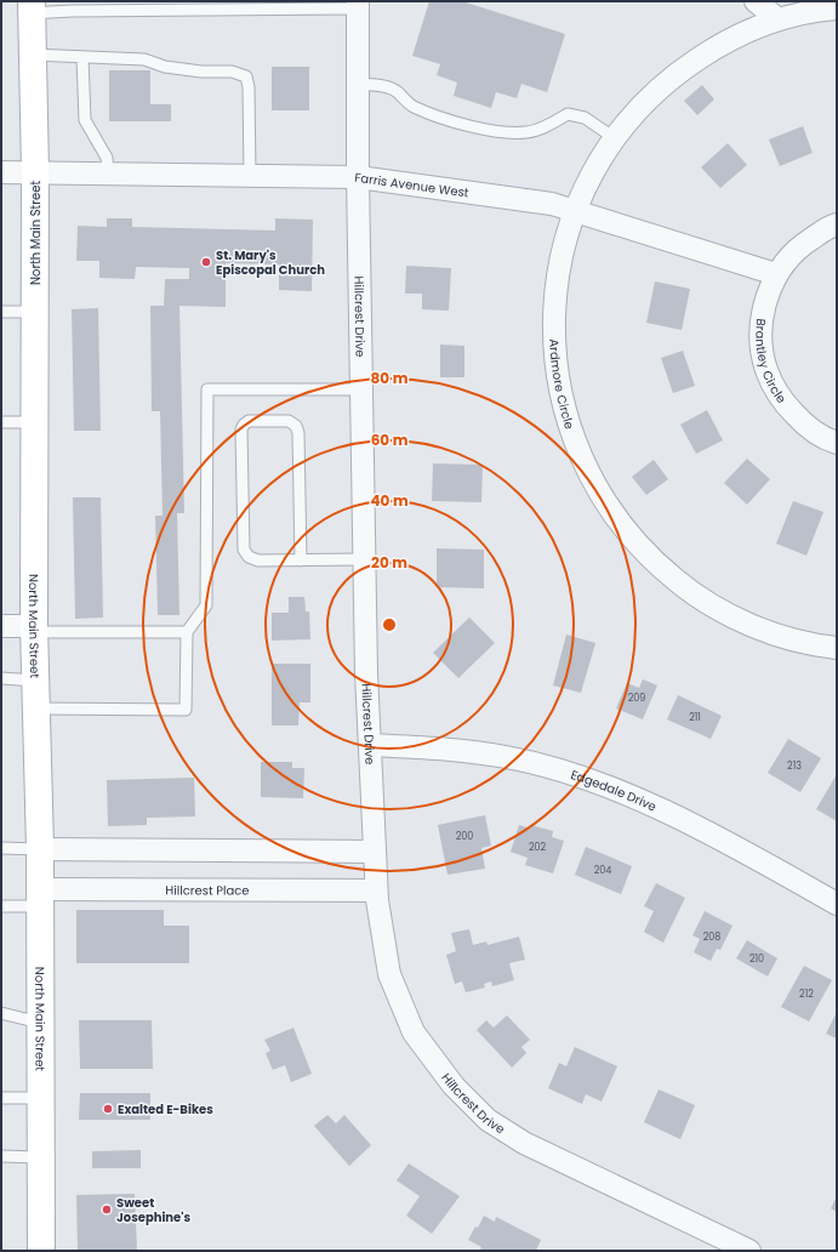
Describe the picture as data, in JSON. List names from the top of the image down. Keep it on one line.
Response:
{"streets":{"main road":["North Main Street"],"street":["Farris Avenue West","Hillcrest Drive","Brantley Circle","Ardmore Circle","Edgedale Drive","Hillcrest Place"]},"crossings":[["Farris Avenue West","North Main Street"],["Farris Avenue West","Hillcrest Drive"],["Farris Avenue West","Brantley Circle"],["Farris Avenue West","Ardmore Circle"],["North Main Street","Hillcrest Place"],["Hillcrest Drive","Edgedale Drive"],["Hillcrest Drive","Hillcrest Place"]],"places":["St. Mary's Episcopal Church","Exalted E-Bikes","Sweet Josephine's"],"house_numbers":["209","211","213","200","202","204","208","210","212"],"rings":["80 m","60 m","40 m","20 m"]}
